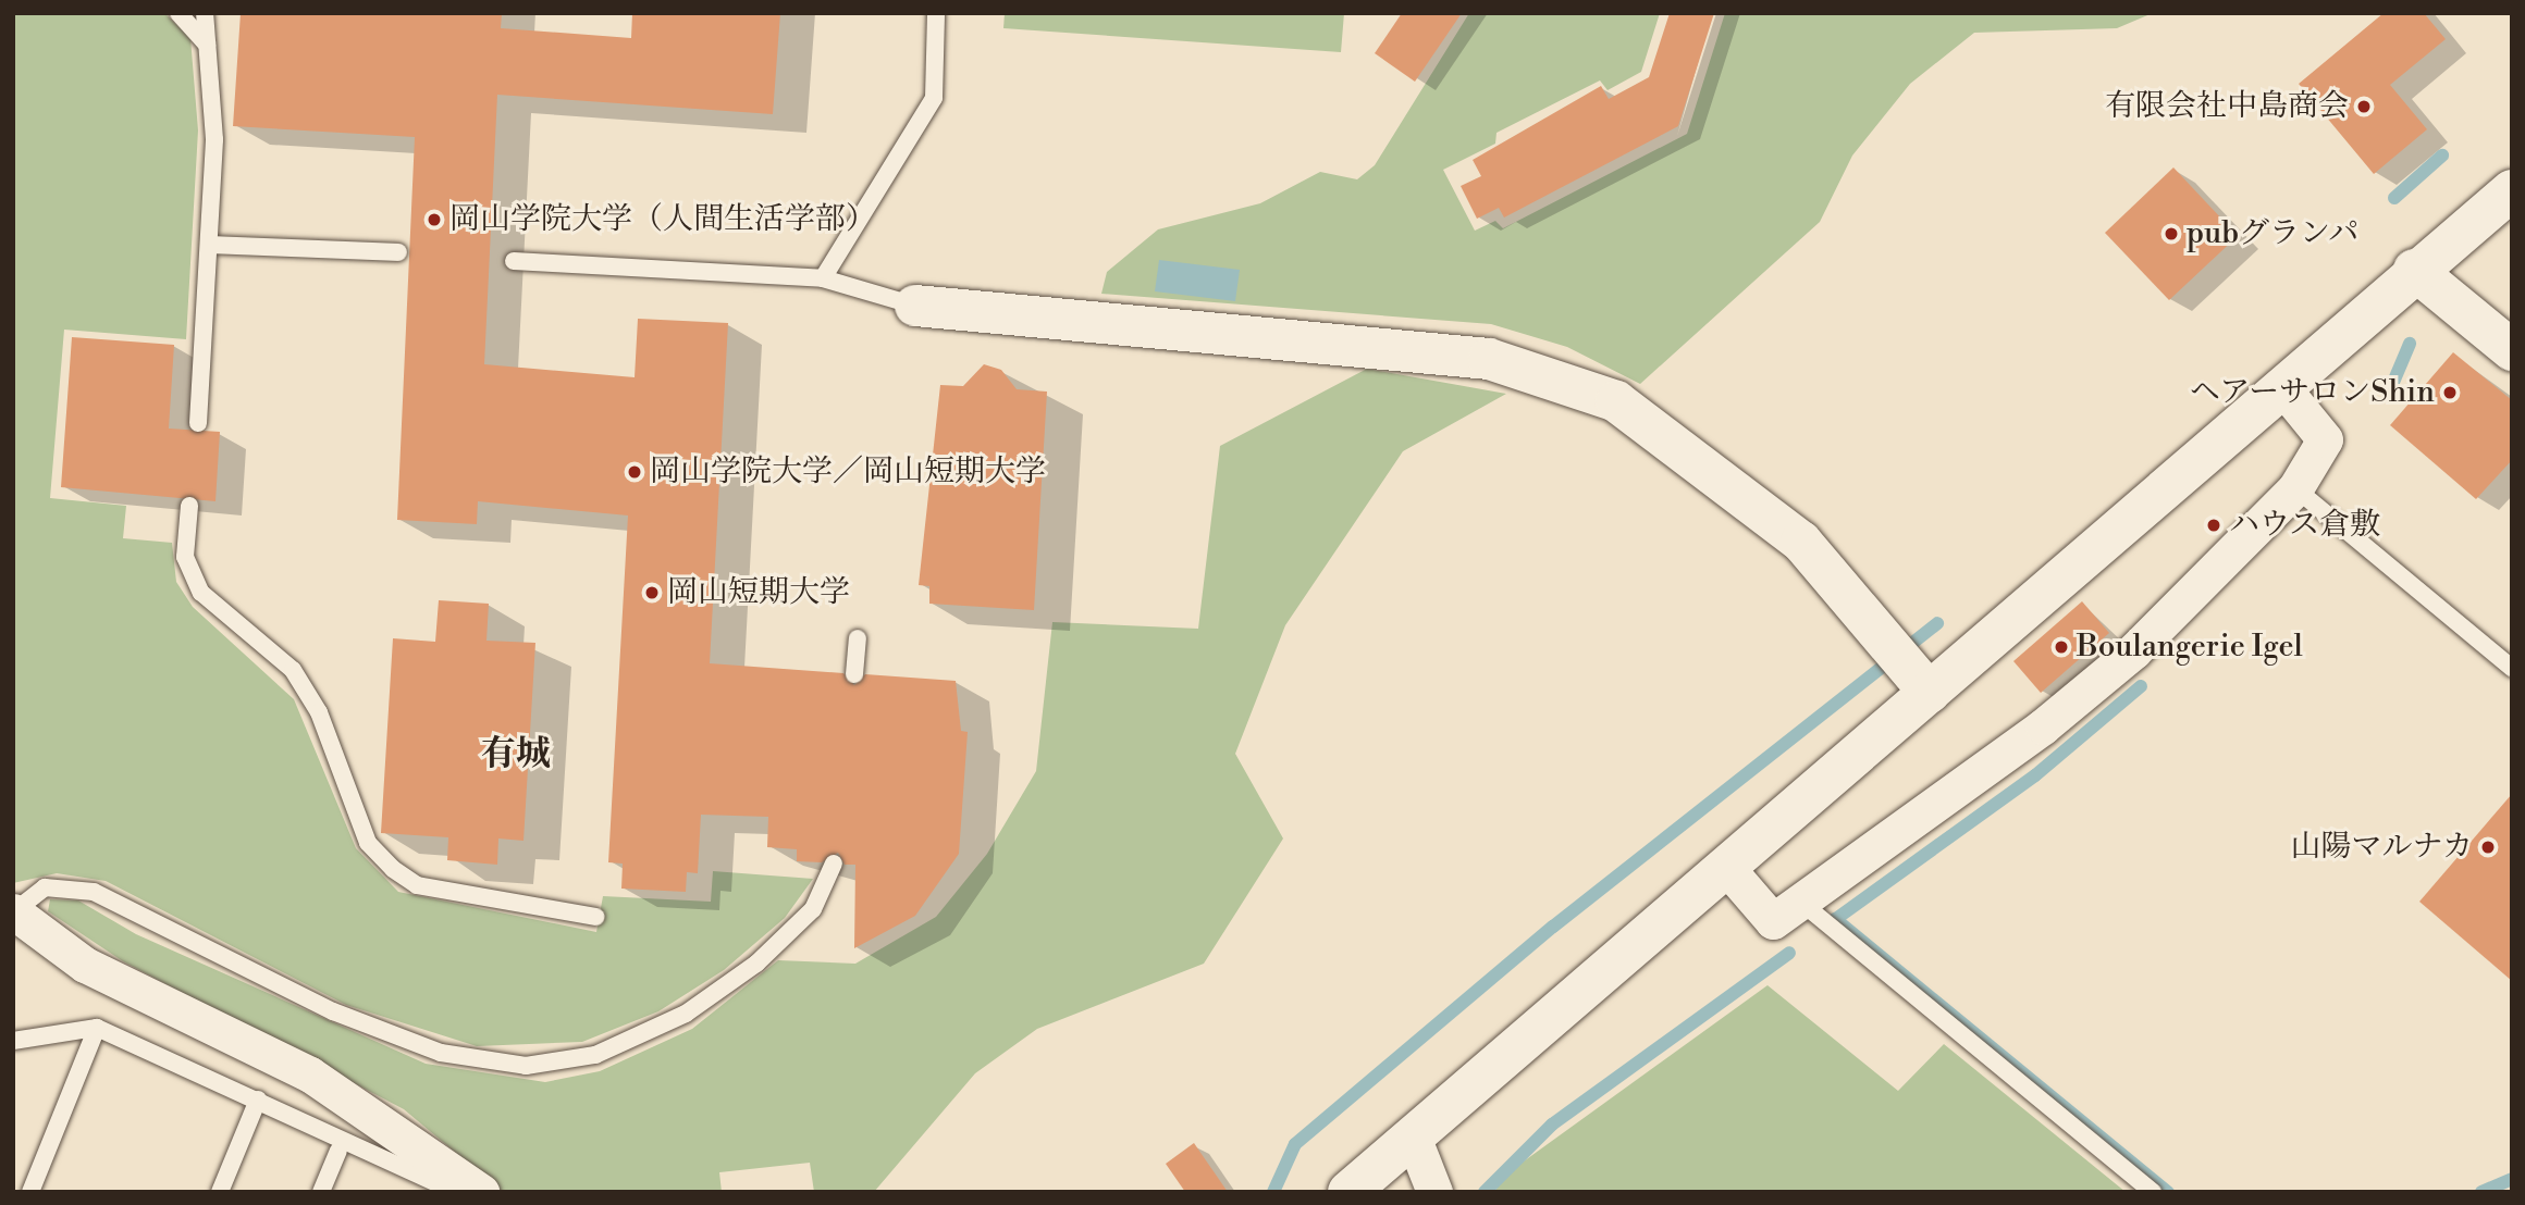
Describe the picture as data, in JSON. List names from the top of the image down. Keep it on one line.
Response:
{"districts":["有城"],"places":["有限会社中島商会","岡山学院大学（人間生活学部）","pubグランパ","ヘアーサロンShin","岡山学院大学／岡山短期大学","ハウス倉敷","岡山短期大学","Boulangerie Igel","山陽マルナカ"]}
